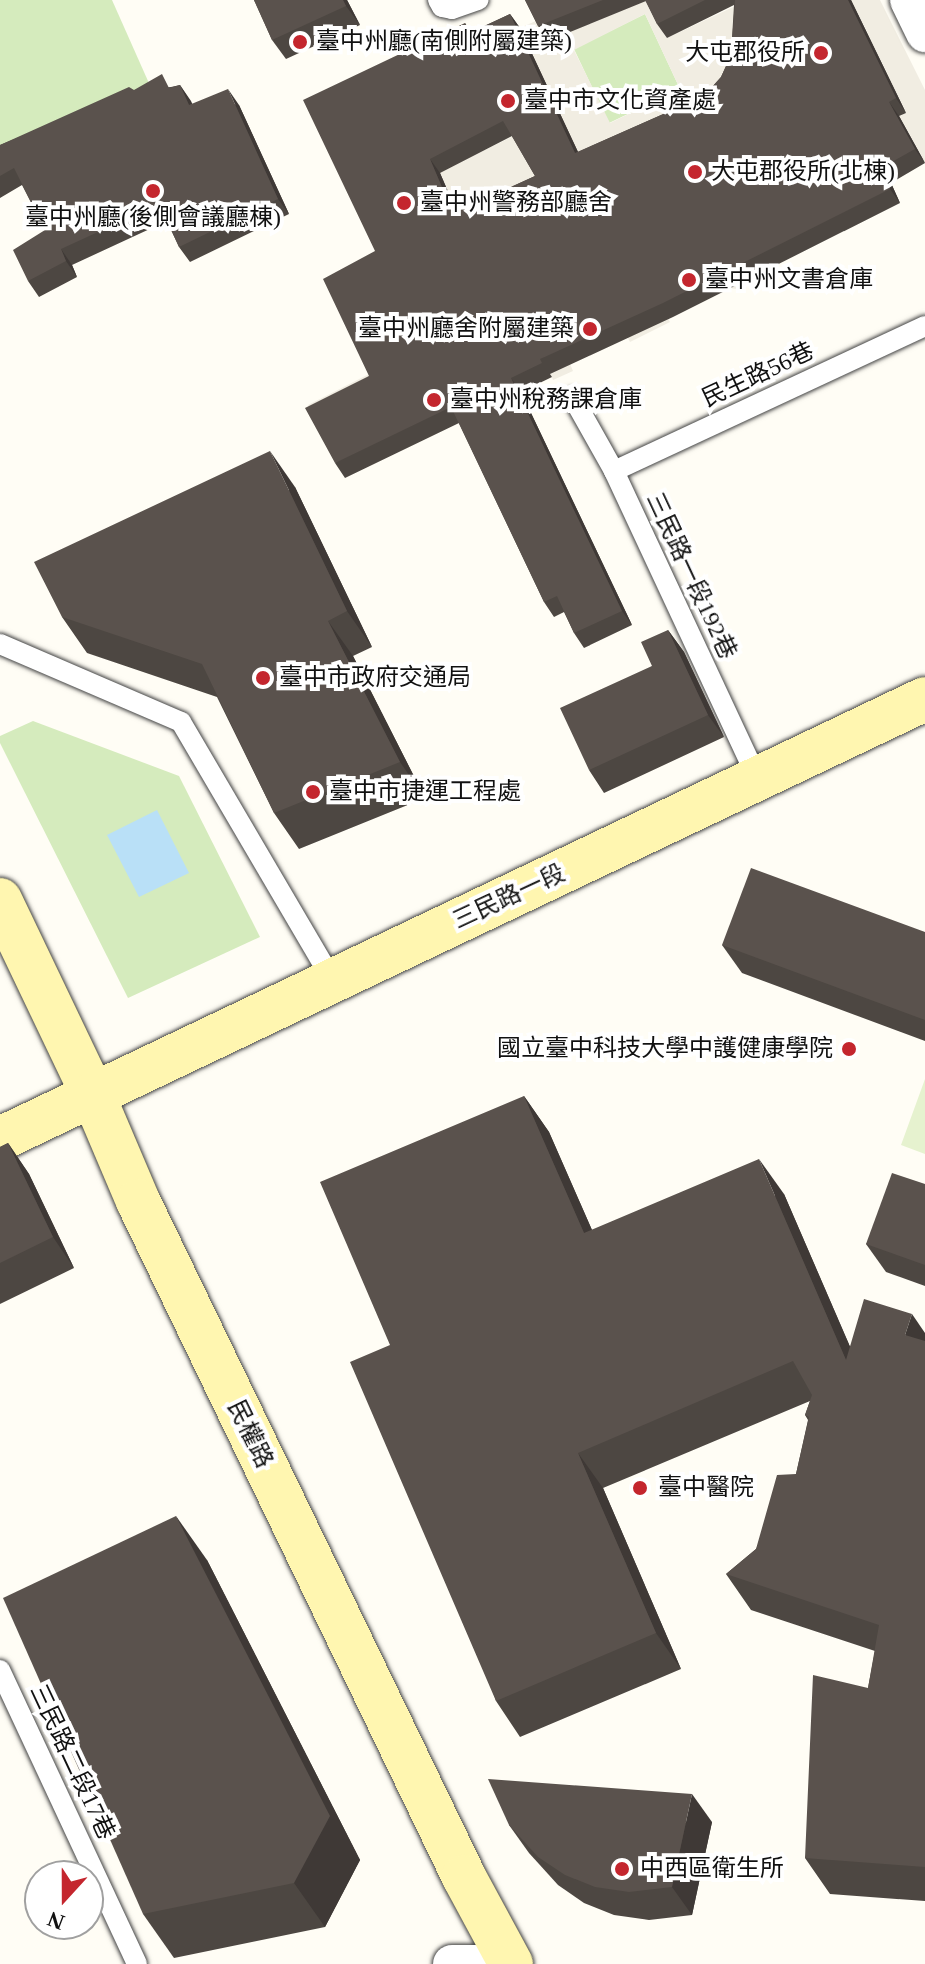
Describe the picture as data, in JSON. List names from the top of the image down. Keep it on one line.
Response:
{"streets":{"main road":["三民路一段","民權路"],"lane":["民生路56巷","三民路一段192巷","三民路二段17巷"]},"crossings":[["民生路56巷","三民路一段192巷"],["三民路一段192巷","三民路一段"],["三民路一段","民權路"]],"places":["臺中州廳(南側附屬建築)","大屯郡役所","臺中市文化資產處","大屯郡役所(北棟)","臺中州廳(後側會議廳棟)","臺中州警務部廳舍","臺中州文書倉庫","臺中州廳舍附屬建築","臺中州稅務課倉庫","臺中市政府交通局","臺中市捷運工程處","國立臺中科技大學中護健康學院","臺中醫院","中西區衛生所"],"north":"bottom"}
